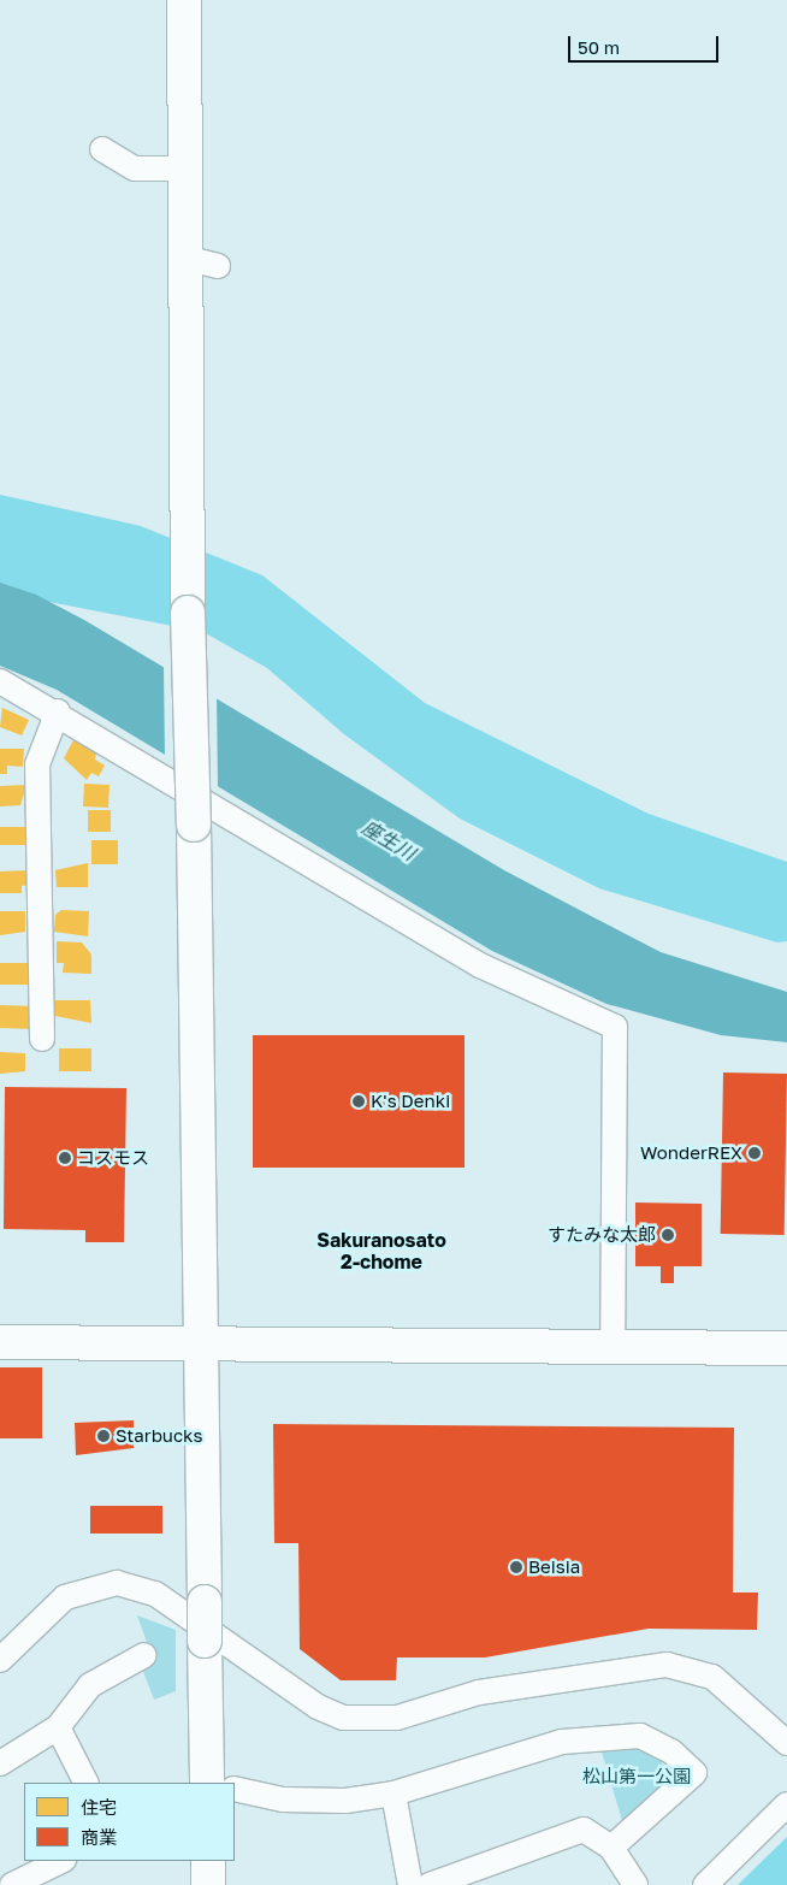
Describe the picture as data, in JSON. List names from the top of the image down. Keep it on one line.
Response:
{"districts":["Sakuranosato 2-chome"],"water":["座生川"],"parks":["松山第一公園"],"places":["K's Denki","WonderREX","コスモス","すたみな太郎","Starbucks","Beisia"],"legend":["住宅","商業"],"scale_bar":"50 m"}
